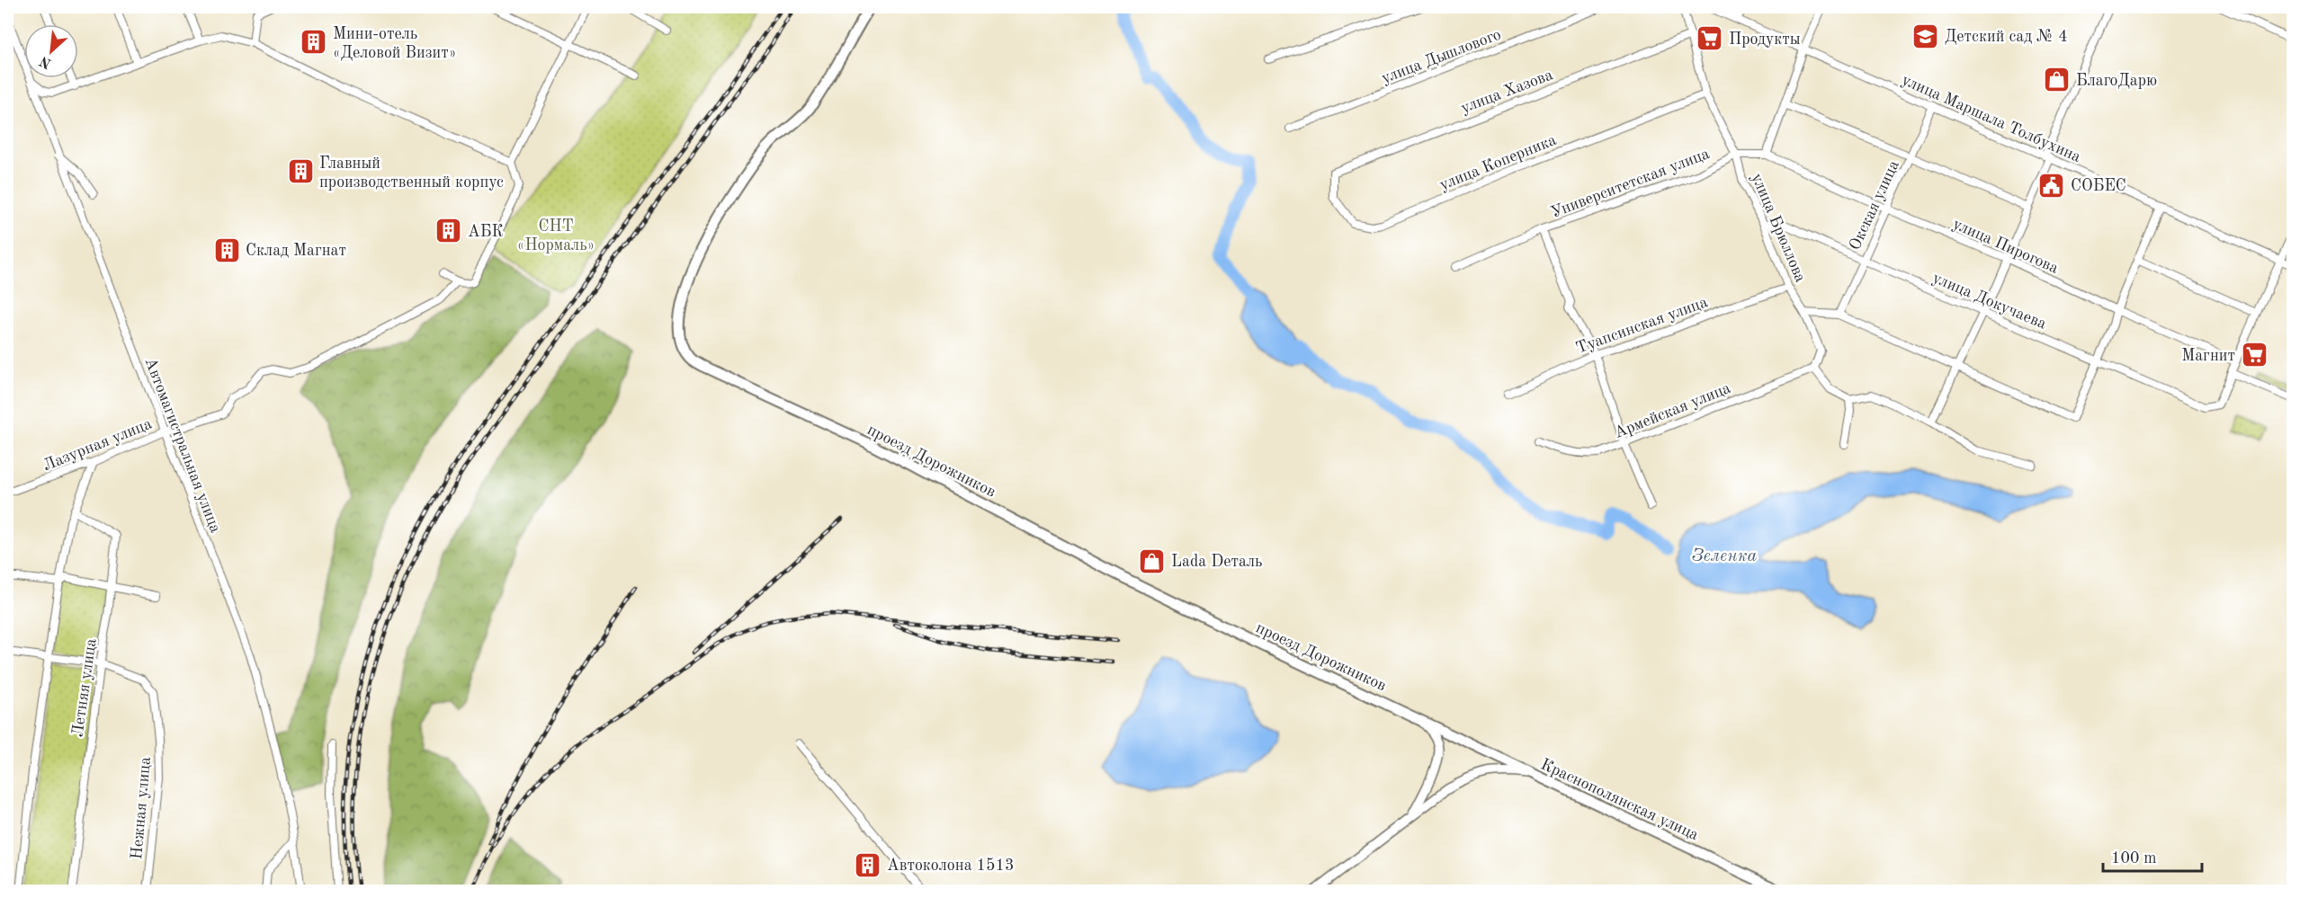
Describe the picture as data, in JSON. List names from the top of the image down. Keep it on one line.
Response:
{"streets":{"main road":["проезд Дорожников","Краснополянская улица"],"street":["улица Дышлового","улица Хазова","улица Маршала Толбухина","улица Коперника","Университетская улица","Окская улица","улица Брюллова","улица Пирогова","улица Докучаева","Туапсинская улица","Армейская улица","Лазурная улица","Автомагистральная улица","Летняя улица","Нежная улица"]},"crossings":[["улица Хазова","улица Коперника"],["улица Хазова","улица Брюллова"],["улица Маршала Толбухина","Окская улица"],["улица Коперника","улица Брюллова"],["Университетская улица","улица Брюллова"],["Университетская улица","улица Пирогова"],["Окская улица","улица Пирогова"],["Окская улица","улица Докучаева"],["улица Брюллова","улица Докучаева"],["улица Брюллова","Туапсинская улица"],["улица Брюллова","Армейская улица"],["Лазурная улица","Автомагистральная улица"],["проезд Дорожников","Краснополянская улица"],["Летняя улица","Нежная улица"]],"water":["Зеленка"],"parks":["СНТ «Нормаль»"],"places":{"school or university":["Детский сад № 4"],"supermarket":["Продукты","Магнит"],"building":["Мини-отель «Деловой Визит»","Главный производственный корпус","АБК","Склад Магнат","Автоколона 1513"],"shop":["БлагоДарю","Lada Dеталь"],"public building":["СОБЕС"]},"scale_bar":"100 m","north":"bottom left"}
